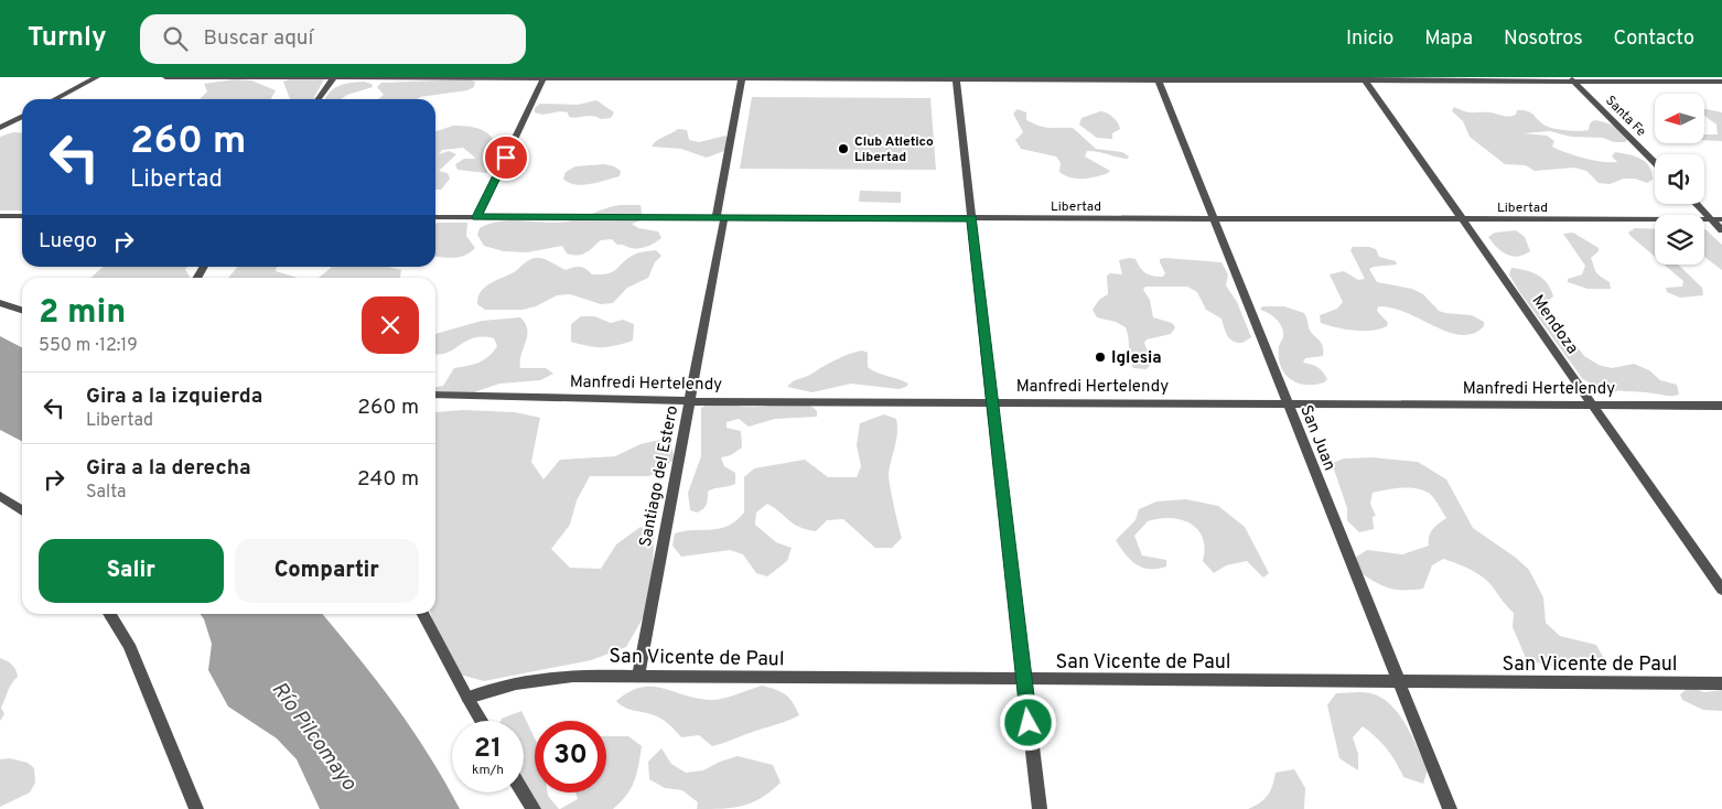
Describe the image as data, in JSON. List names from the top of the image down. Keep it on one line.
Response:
{"streets":{"street":["Santa Fe","Libertad","Mendoza","Manfredi Hertelendy","San Juan","Santiago del Estero","San Vicente de Paul"]},"crossings":[["Libertad","Mendoza"],["Libertad","San Juan"],["Libertad","Santiago del Estero"],["Mendoza","Manfredi Hertelendy"],["Manfredi Hertelendy","San Juan"],["Manfredi Hertelendy","Santiago del Estero"],["San Juan","San Vicente de Paul"],["Santiago del Estero","San Vicente de Paul"]],"water":["Río Pilcomayo"],"places":["Club Atletico Libertad","Iglesia"],"north":"left","page":{"header":"Turnly","search":"Buscar aquí","nav":["Inicio","Mapa","Nosotros","Contacto"],"turn":["260 m","Libertad"],"then":"Luego","heading":["2 min","550 m · 12:19"],"list":[{"name":"Gira a la izquierda","note":"Libertad","value":"260 m"},{"name":"Gira a la derecha","note":"Salta","value":"240 m"}],"buttons":["Salir","Compartir"],"speed":"21 km/h","limit":"30"}}
